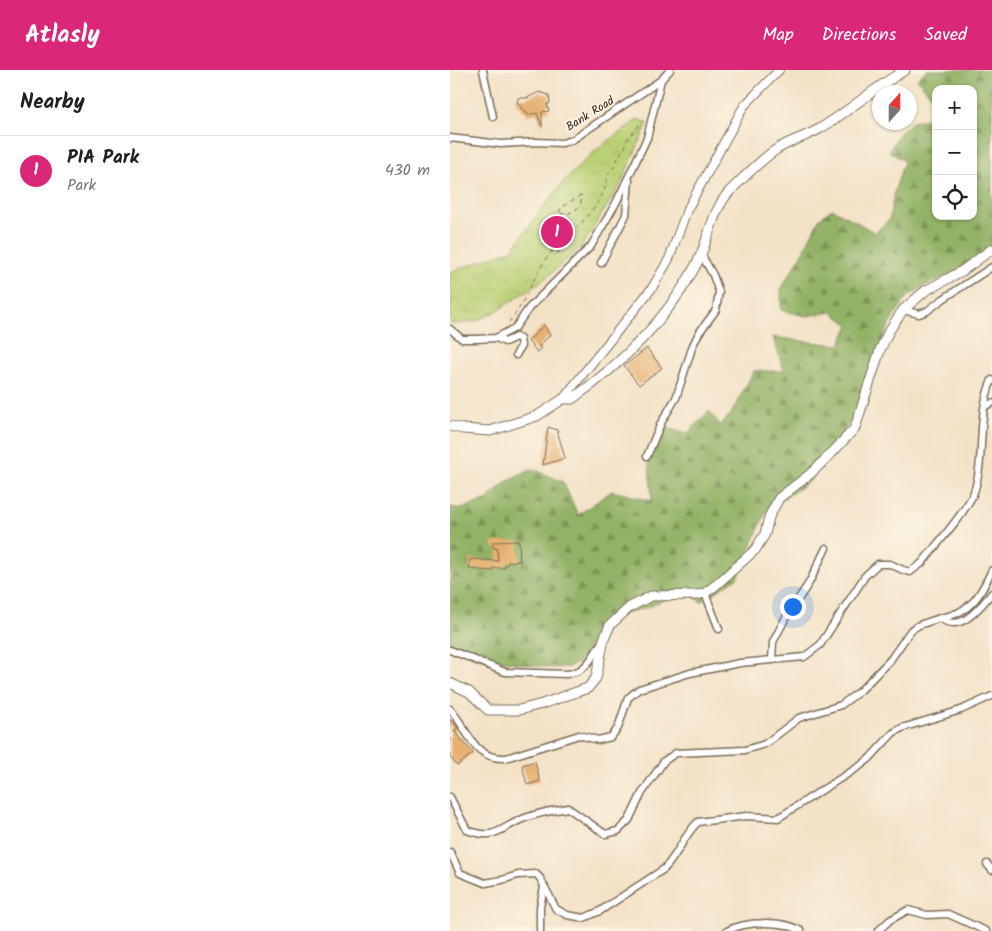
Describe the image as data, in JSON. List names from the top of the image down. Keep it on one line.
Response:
{"streets":{"street":["Bank Road"]},"north":"top","page":{"header":"Atlasly","nav":["Map","Directions","Saved"],"heading":"Nearby","map_buttons":["+","−"],"list":[{"mark":"1","name":"PIA Park","note":"Park","value":"430 m"}],"pins":"1"}}
